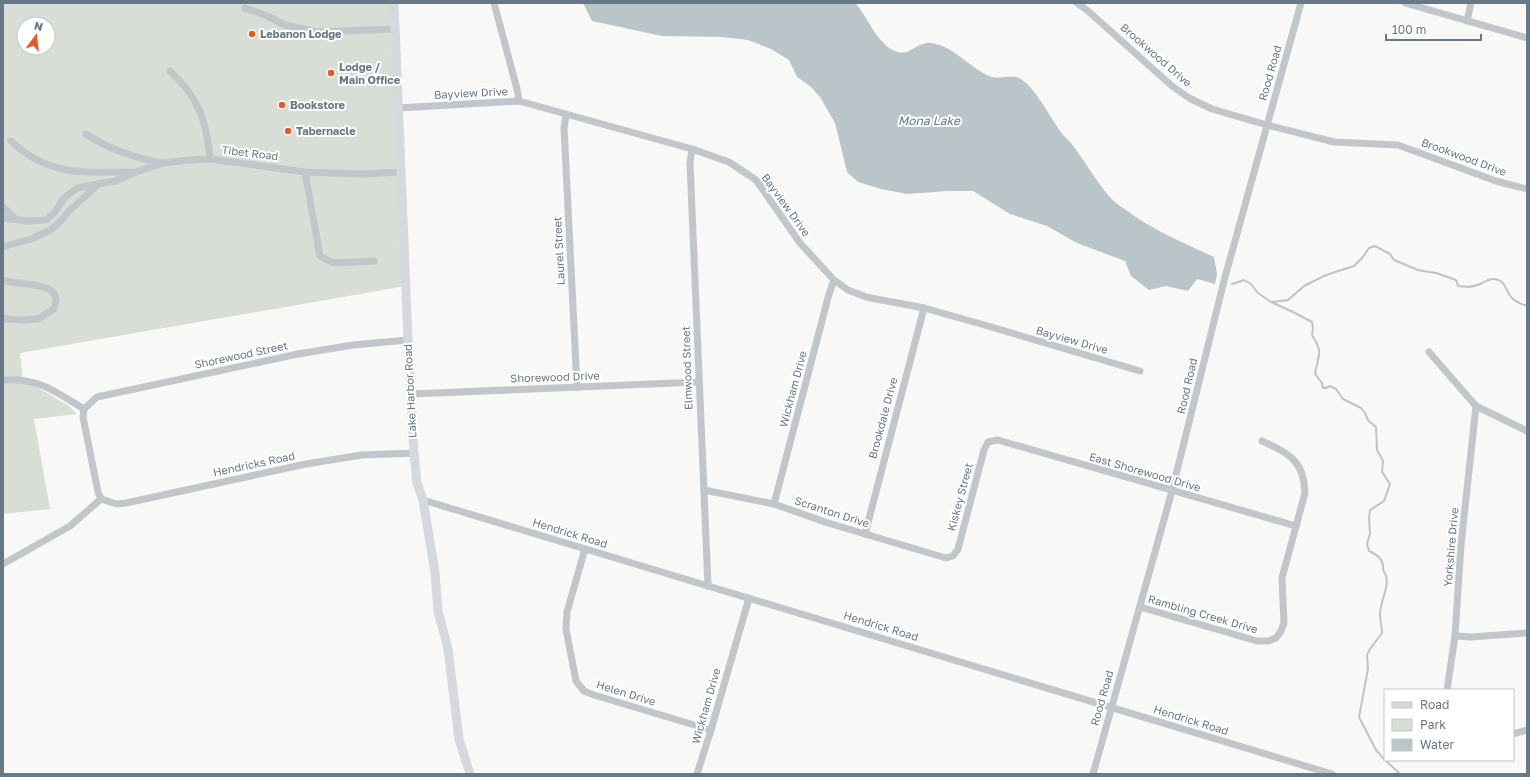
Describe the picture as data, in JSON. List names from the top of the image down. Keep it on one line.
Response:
{"streets":{"street":["Brookwood Drive","Rood Road","Bayview Drive","Tibet Road","Laurel Street","Shorewood Street","Elmwood Street","Shorewood Drive","Wickham Drive","Lake Harbor Road","Brookdale Drive","Hendricks Road","East Shorewood Drive","Kiskey Street","Scranton Drive","Hendrick Road","Yorkshire Drive","Rambling Creek Drive","Helen Drive"]},"crossings":[["Brookwood Drive","Rood Road"],["Rood Road","East Shorewood Drive"],["Rood Road","Hendrick Road"],["Rood Road","Rambling Creek Drive"],["Bayview Drive","Laurel Street"],["Bayview Drive","Elmwood Street"],["Bayview Drive","Wickham Drive"],["Bayview Drive","Lake Harbor Road"],["Bayview Drive","Brookdale Drive"],["Tibet Road","Lake Harbor Road"],["Laurel Street","Shorewood Drive"],["Shorewood Street","Lake Harbor Road"],["Elmwood Street","Shorewood Drive"],["Elmwood Street","Scranton Drive"],["Elmwood Street","Hendrick Road"],["Shorewood Drive","Lake Harbor Road"],["Wickham Drive","Scranton Drive"],["Wickham Drive","Hendrick Road"],["Wickham Drive","Helen Drive"],["Lake Harbor Road","Hendricks Road"],["Lake Harbor Road","Hendrick Road"],["Brookdale Drive","Scranton Drive"],["East Shorewood Drive","Kiskey Street"],["East Shorewood Drive","Rambling Creek Drive"],["Kiskey Street","Scranton Drive"],["Hendrick Road","Helen Drive"]],"water":["Mona Lake"],"places":["Lebanon Lodge","Lodge / Main Office","Bookstore","Tabernacle"],"legend":["Road","Park","Water"],"scale_bar":"100 m","north":"top"}
